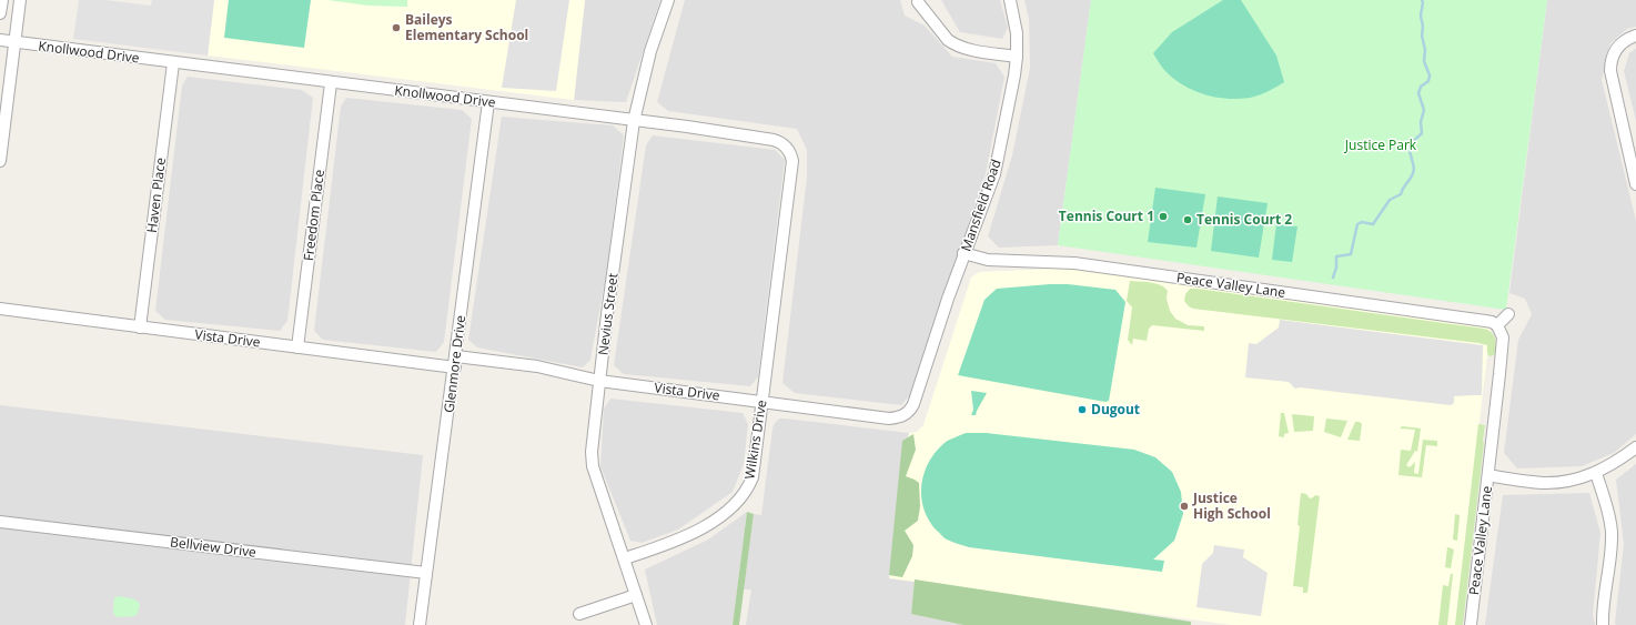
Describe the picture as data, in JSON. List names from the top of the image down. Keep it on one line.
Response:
{"streets":{"street":["Knollwood Drive","Haven Place","Mansfield Road","Freedom Place","Peace Valley Lane","Nevius Street","Vista Drive","Glenmore Drive","Wilkins Drive","Bellview Drive"]},"crossings":[["Knollwood Drive","Haven Place"],["Knollwood Drive","Freedom Place"],["Knollwood Drive","Nevius Street"],["Knollwood Drive","Glenmore Drive"],["Knollwood Drive","Wilkins Drive"],["Haven Place","Vista Drive"],["Mansfield Road","Peace Valley Lane"],["Mansfield Road","Vista Drive"],["Freedom Place","Vista Drive"],["Nevius Street","Vista Drive"],["Nevius Street","Wilkins Drive"],["Vista Drive","Glenmore Drive"],["Vista Drive","Wilkins Drive"],["Glenmore Drive","Bellview Drive"]],"parks":["Justice Park"],"places":["Baileys Elementary School","Tennis Court 1","Tennis Court 2","Dugout","Justice High School"]}
